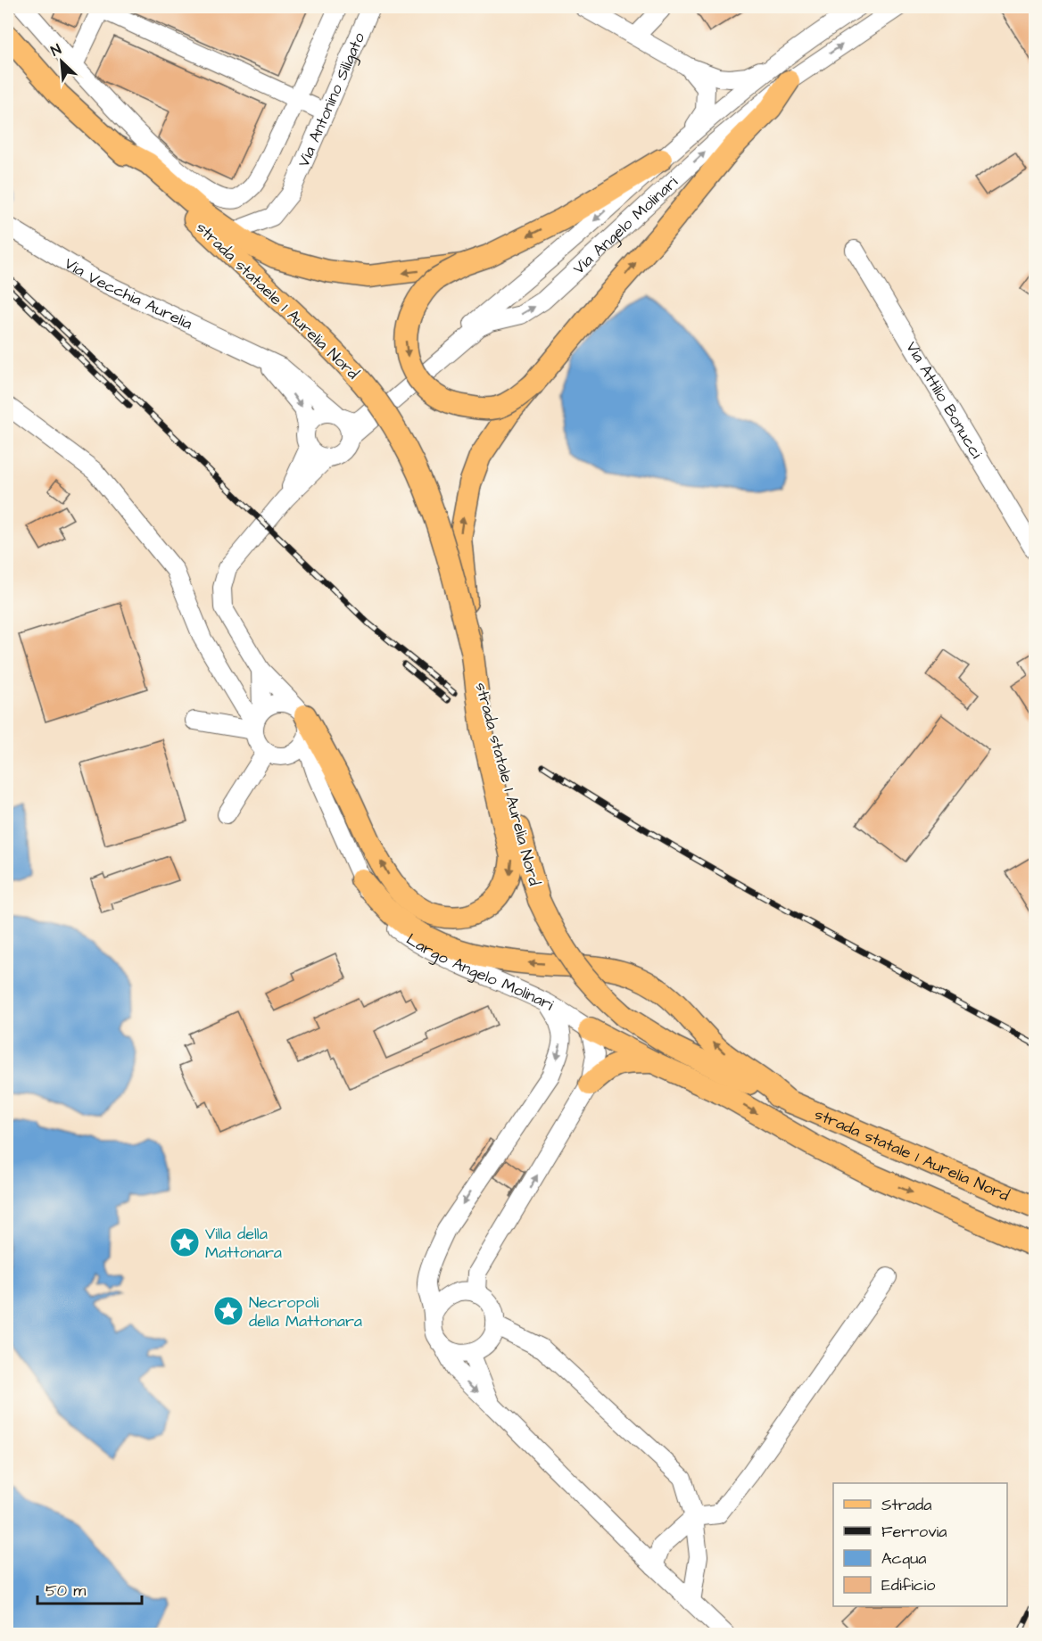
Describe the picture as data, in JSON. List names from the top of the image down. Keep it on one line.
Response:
{"streets":{"main road":["strada stataele 1 Aurelia Nord","strada statale 1 Aurelia Nord"],"street":["Via Antonino Siligato","Via Angelo Molinari","Via Vecchia Aurelia","Via Attilio Bonucci","Largo Angelo Molinari"]},"crossings":[["Via Angelo Molinari","Via Vecchia Aurelia"],["strada stataele 1 Aurelia Nord","strada statale 1 Aurelia Nord"]],"places":{"place":["Villa della Mattonara","Necropoli della Mattonara"]},"legend":["Strada","Ferrovia","Acqua","Edificio"],"scale_bar":"50 m","north":"top left"}
